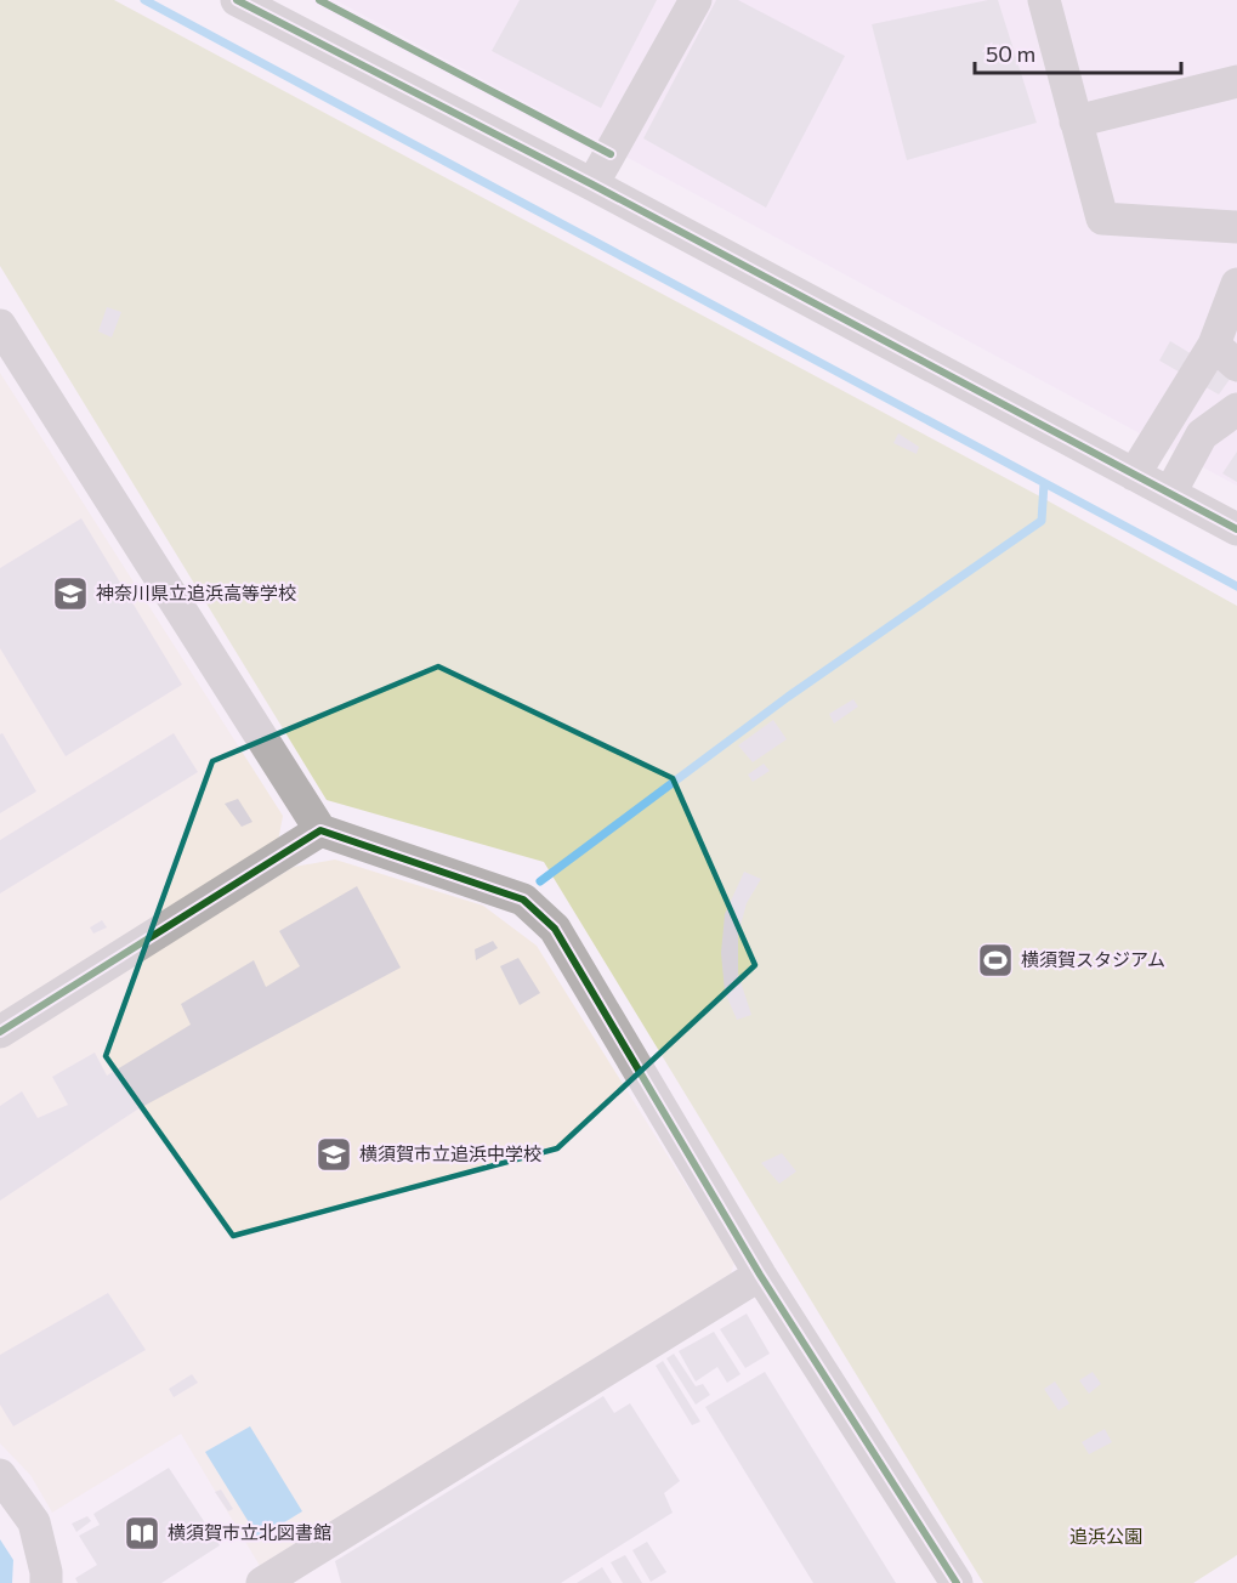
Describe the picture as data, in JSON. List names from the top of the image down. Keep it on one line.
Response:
{"parks":["追浜公園"],"places":{"school or university":["神奈川県立追浜高等学校","横須賀市立追浜中学校"],"sports":["横須賀スタジアム"],"library":["横須賀市立北図書館"]},"scale_bar":"50 m"}
